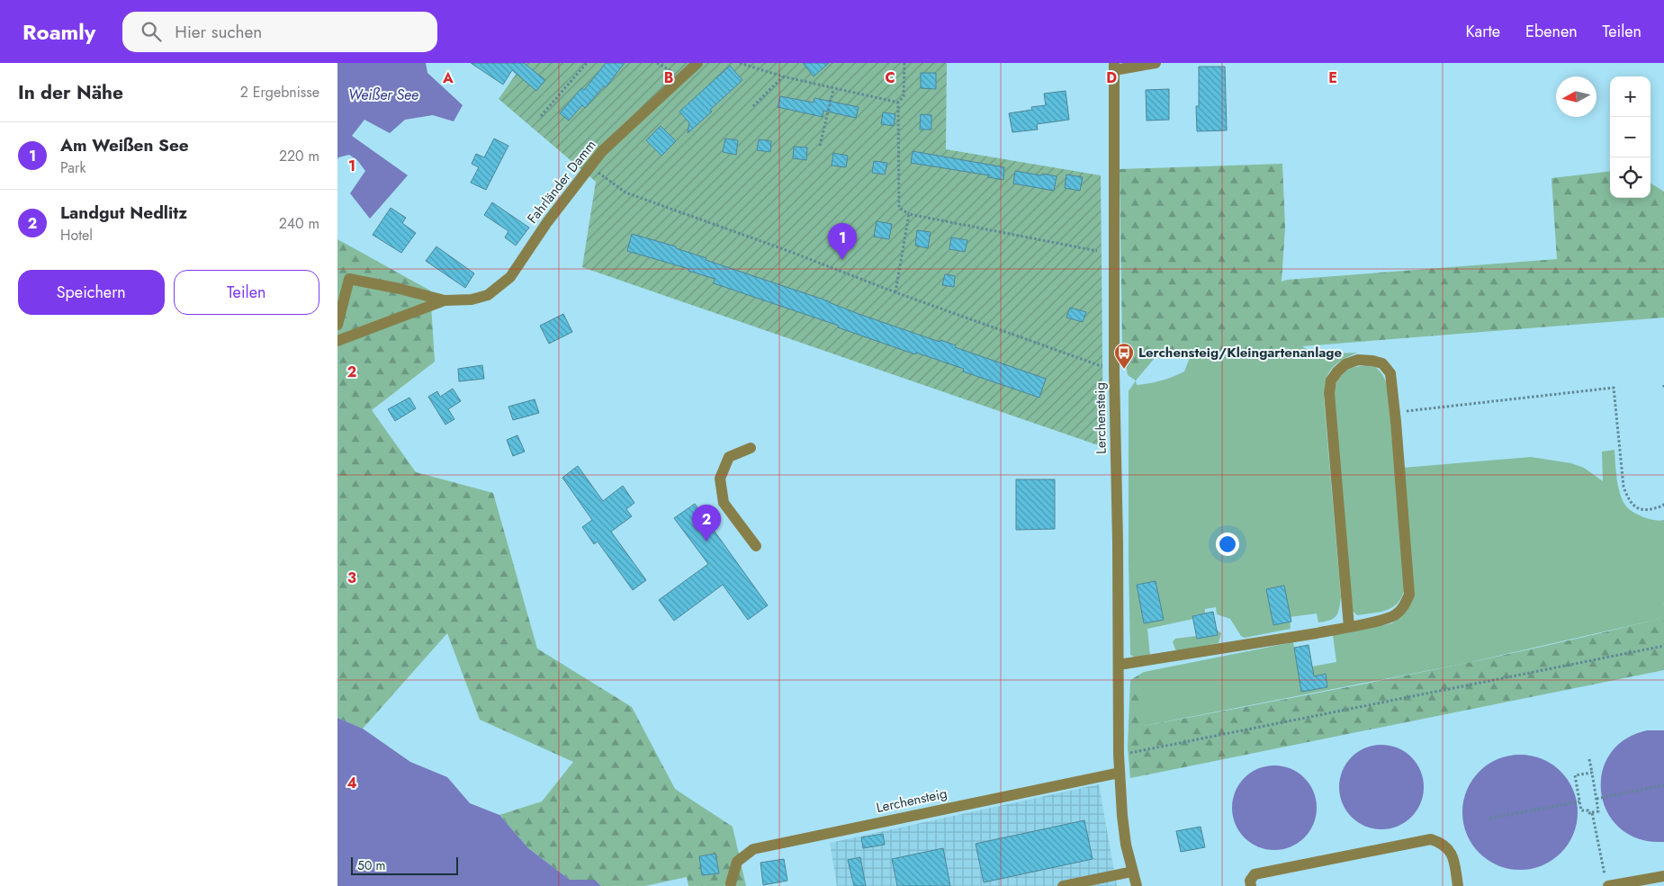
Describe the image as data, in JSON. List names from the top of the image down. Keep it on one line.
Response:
{"streets":{"street":["Fahrländer Damm","Lerchensteig"]},"water":["Weißer See"],"places":{"bus stop":["Lerchensteig/Kleingartenanlage"]},"scale_bar":"50 m","north":"left","page":{"header":"Roamly","search":"Hier suchen","nav":["Karte","Ebenen","Teilen"],"heading":["In der Nähe","2 Ergebnisse"],"map_buttons":["+","−"],"list":[{"mark":"1","name":"Am Weißen See","note":"Park","value":"220 m"},{"mark":"2","name":"Landgut Nedlitz","note":"Hotel","value":"240 m"}],"pins":["1","2"],"buttons":["Speichern","Teilen"],"scale":"50 m"},"grid":{"columns":["A","B","C","D","E"],"rows":["1","2","3","4"]}}
